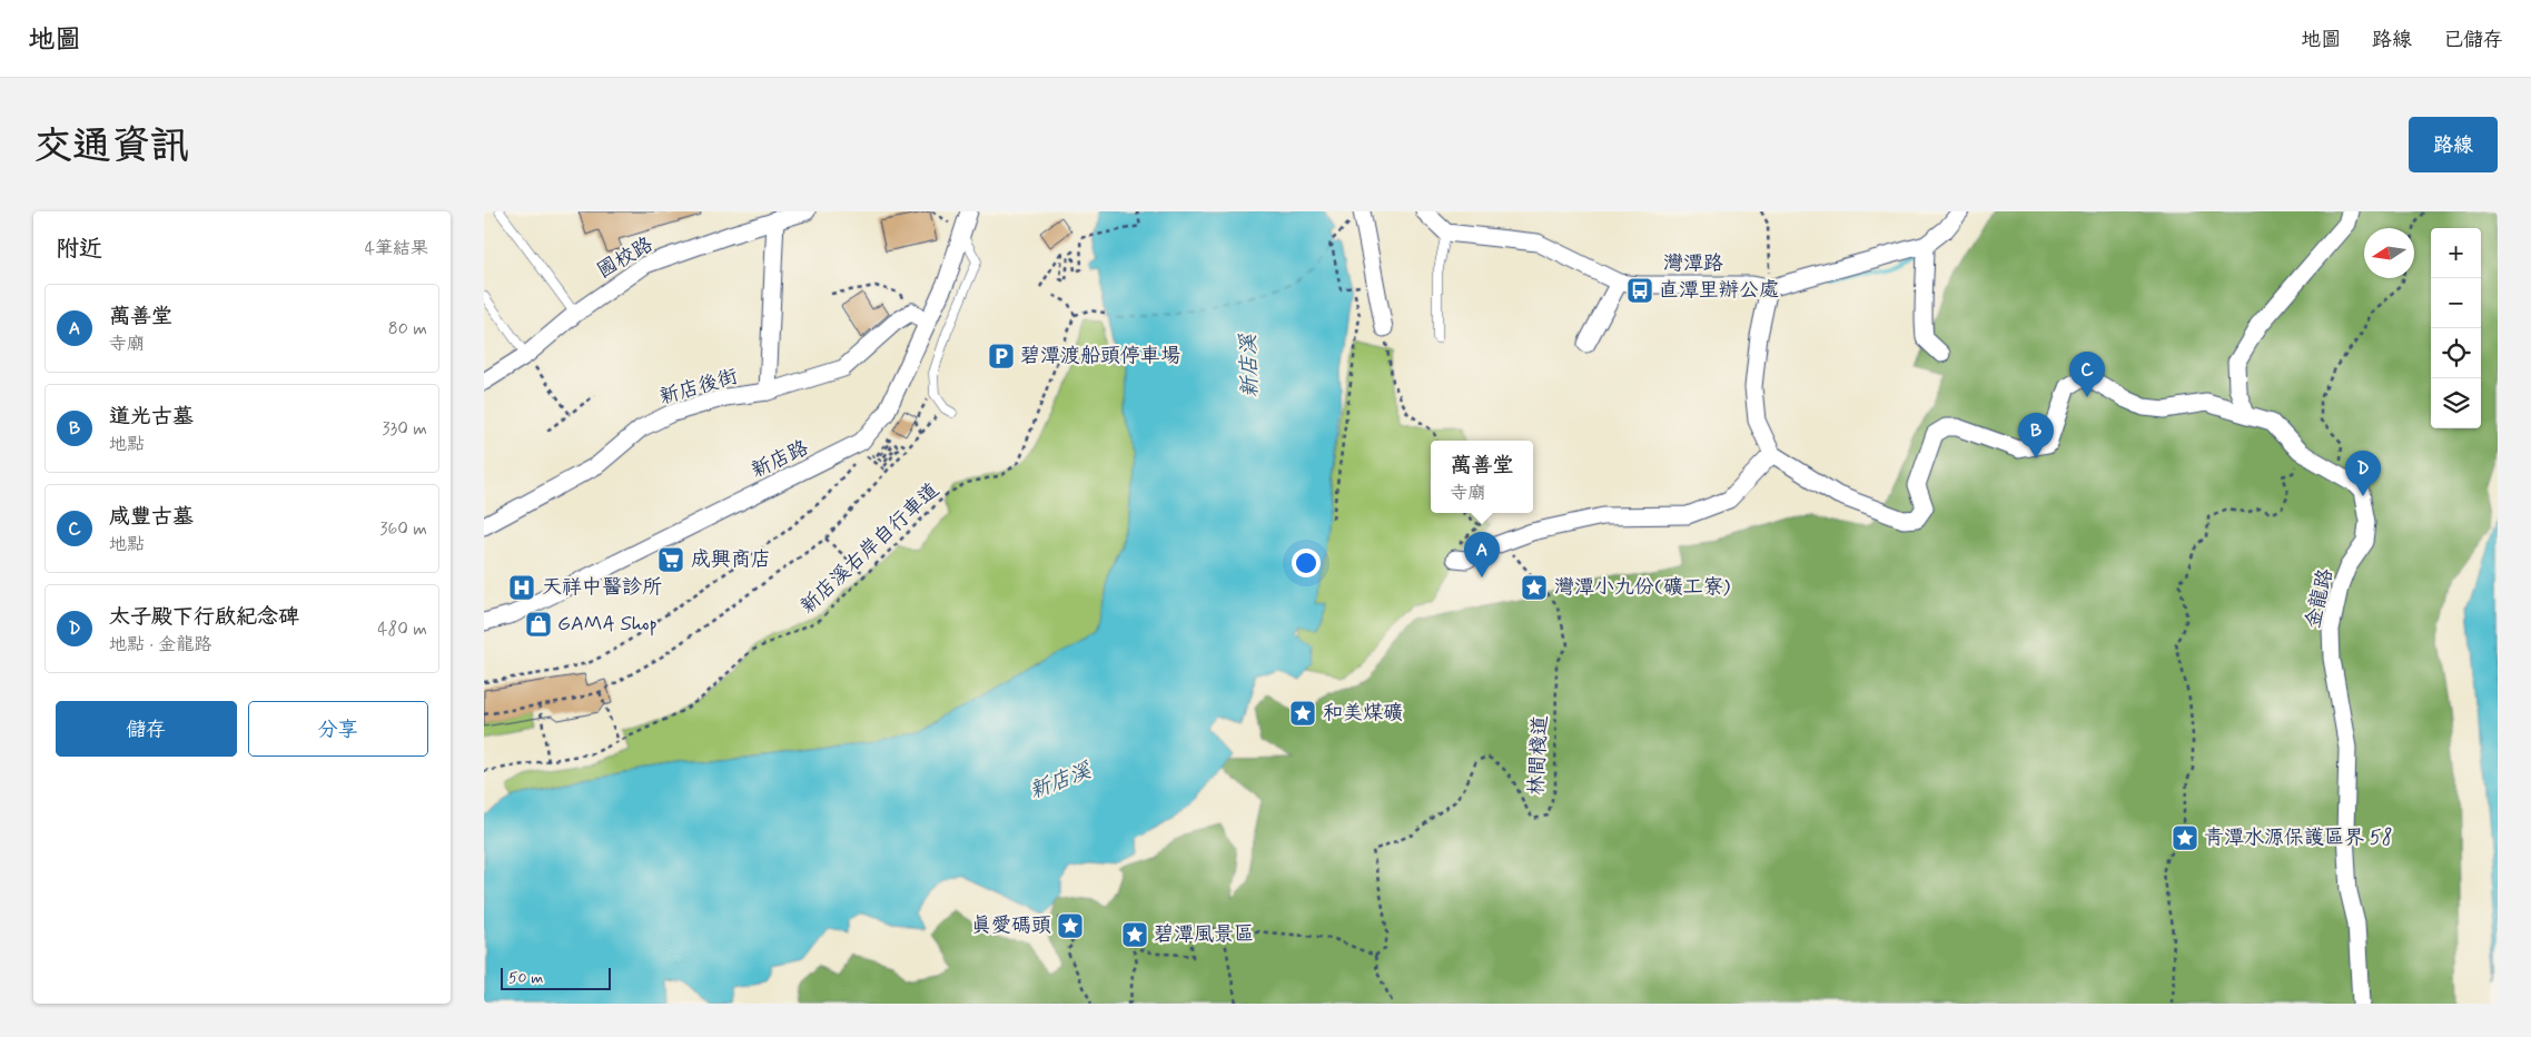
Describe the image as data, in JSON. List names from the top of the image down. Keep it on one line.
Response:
{"streets":{"street":["國校路","灣潭路","新店後街","新店路","金龍路"],"path":["新店溪右岸自行車道","林間棧道"]},"water":["新店溪"],"places":{"bus stop":["直潭里辦公處"],"parking":["碧潭渡船頭停車場"],"supermarket":["成興商店"],"hospital":["天祥中醫診所"],"place":["灣潭小九份(礦工寮)","和美煤礦","青潭水源保護區界 58","真愛碼頭","碧潭風景區"],"shop":["GAMA Shop"]},"scale_bar":"50 m","north":"left","page":{"header":"地圖","nav":["地圖","路線","已儲存"],"buttons":["路線",["儲存","分享"]],"title":"交通資訊","heading":["附近","4筆結果"],"map_buttons":["+","−"],"list":[{"mark":"A","name":"萬善堂","note":"寺廟","value":"80 m"},{"mark":"B","name":"道光古墓","note":"地點","value":"330 m"},{"mark":"C","name":"咸豐古墓","note":"地點","value":"360 m"},{"mark":"D","name":"太子殿下行啟紀念碑","note":"地點 · 金龍路","value":"480 m"}],"pins":["C","B","D","A"],"popup":["萬善堂","寺廟"],"scale":"50 m"}}
